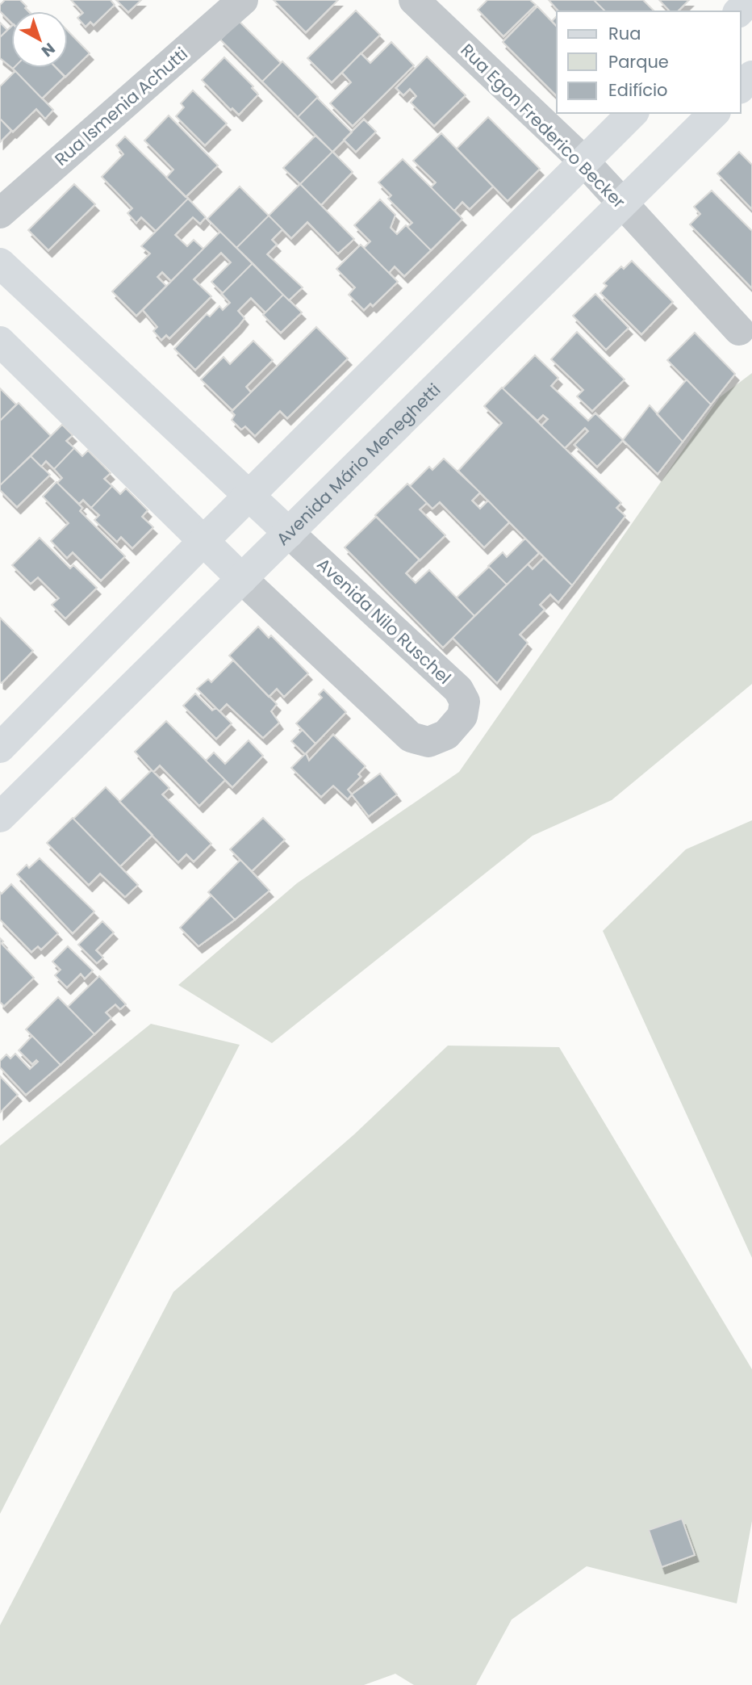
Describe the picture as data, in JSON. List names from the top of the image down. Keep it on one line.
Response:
{"streets":{"street":["Rua Ismenia Achutti","Rua Egon Frederico Becker","Avenida Mário Meneghetti","Avenida Nilo Ruschel"]},"crossings":[["Rua Egon Frederico Becker","Avenida Mário Meneghetti"],["Avenida Mário Meneghetti","Avenida Nilo Ruschel"]],"legend":["Rua","Parque","Edifício"],"north":"bottom right"}
